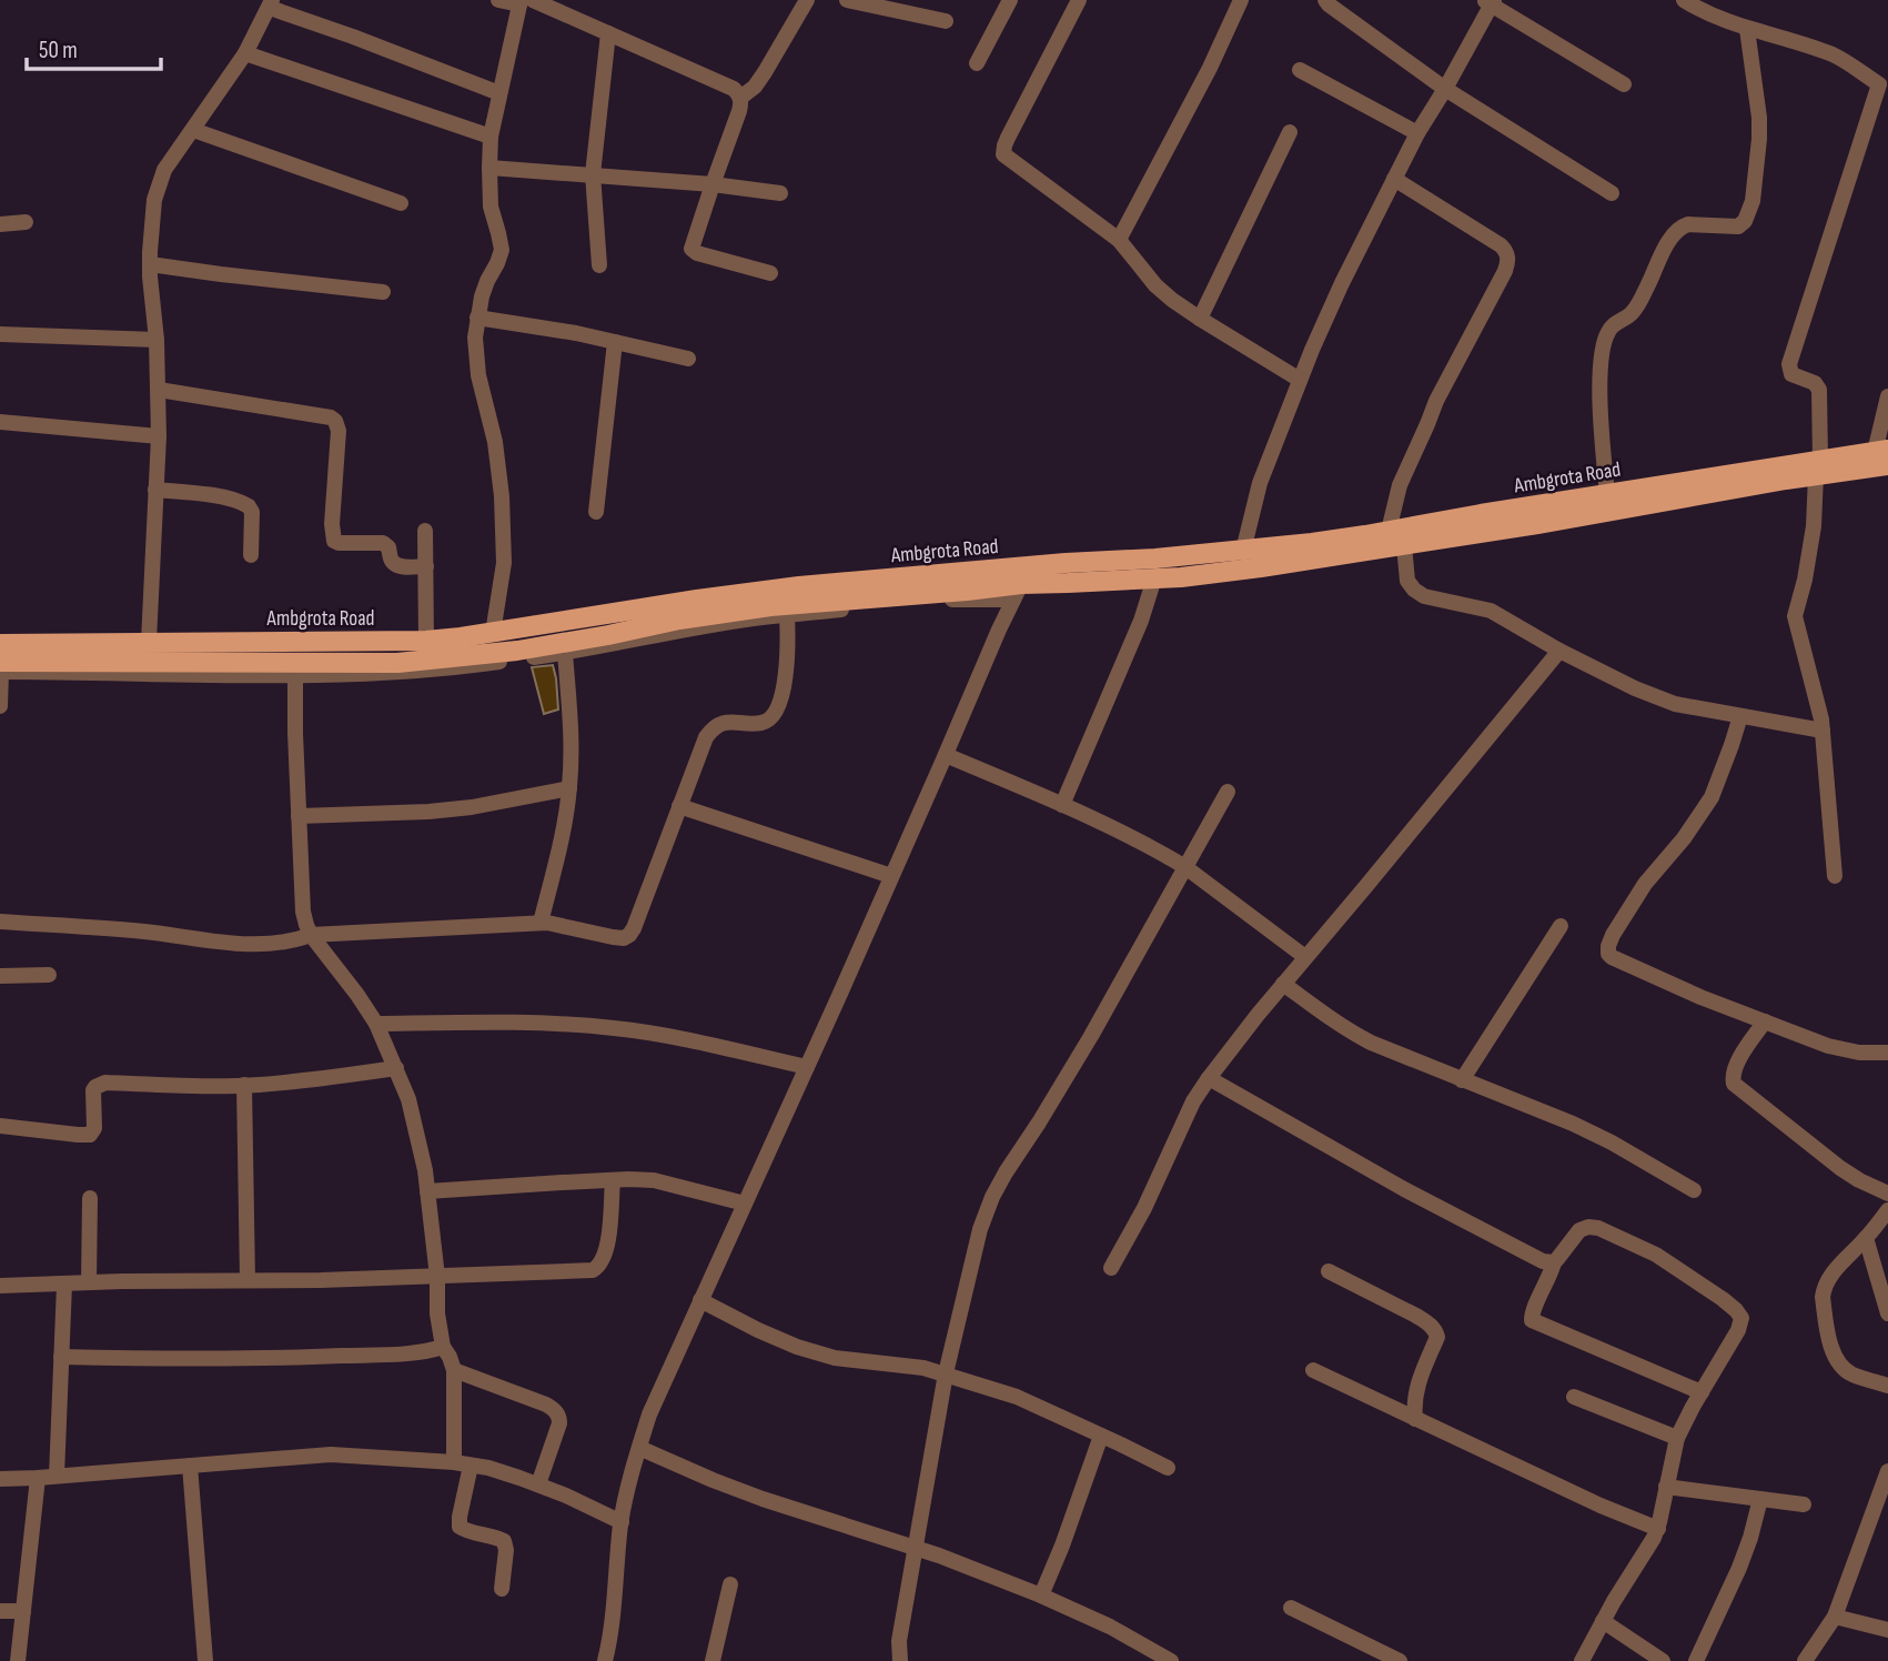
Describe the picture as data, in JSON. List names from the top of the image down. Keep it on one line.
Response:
{"streets":{"main road":["Ambgrota Road"]},"scale_bar":"50 m"}
